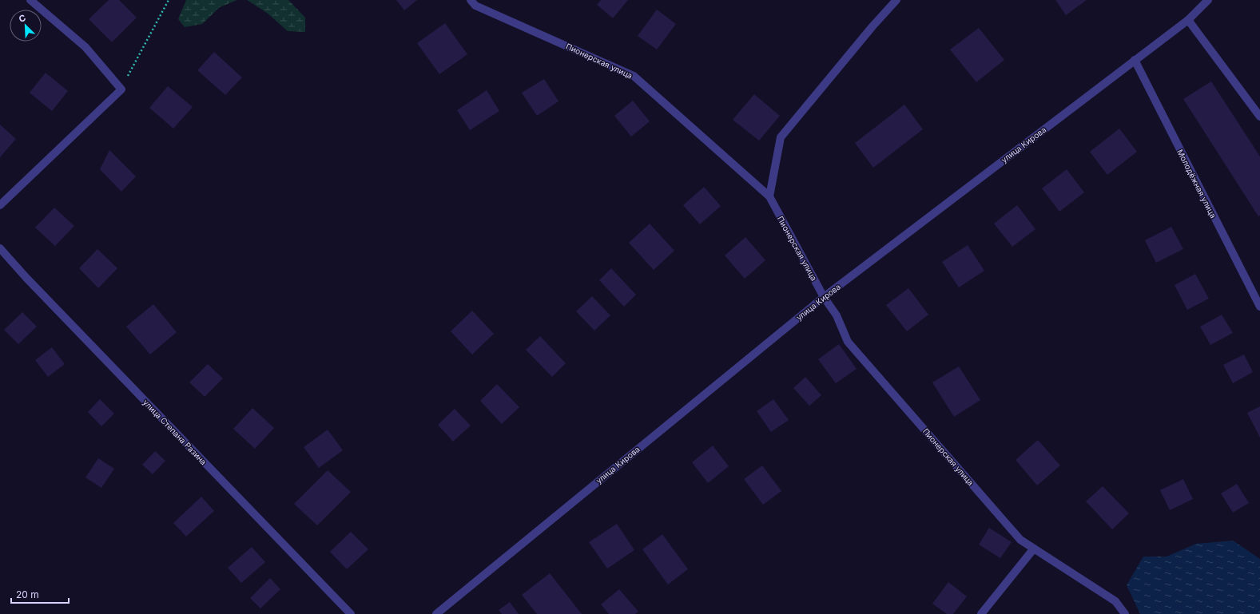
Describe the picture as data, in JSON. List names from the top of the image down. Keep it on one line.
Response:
{"streets":{"street":["Пионерская улица","улица Кирова","Молодёжная улица","улица Степана Разина"]},"crossings":[["Пионерская улица","улица Кирова"],["улица Кирова","Молодёжная улица"]],"scale_bar":"20 m","north":"top left"}
